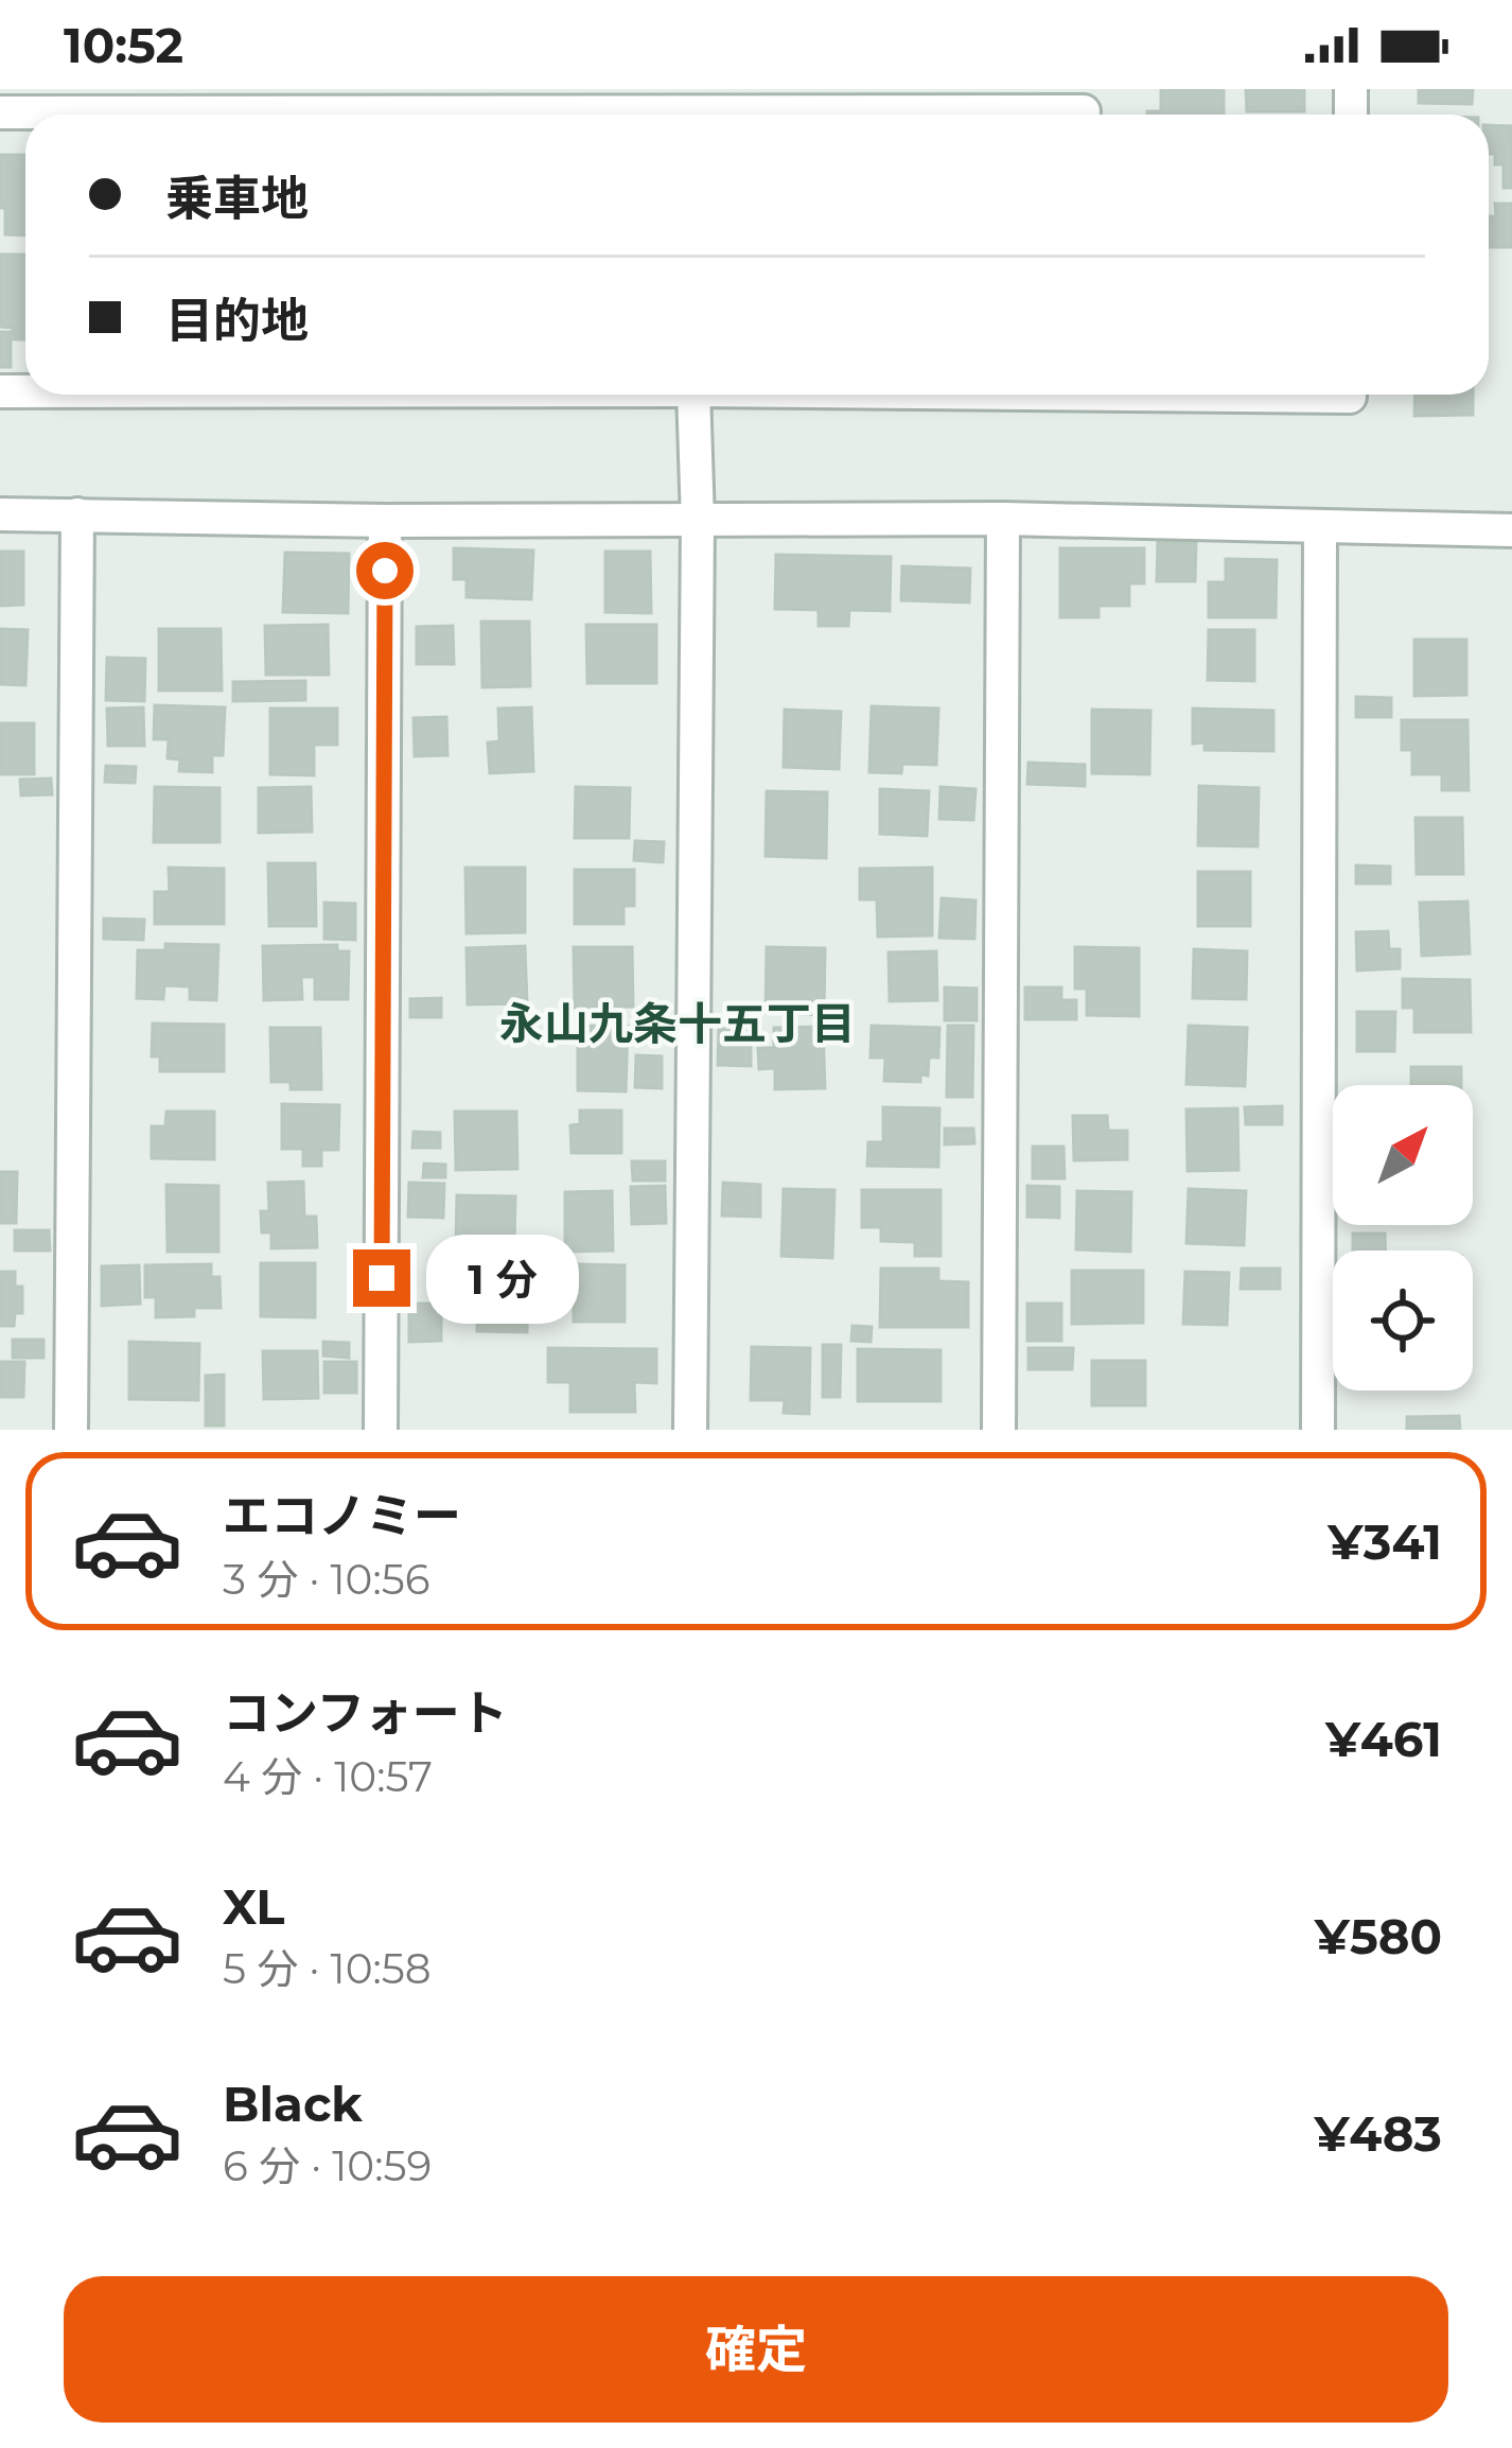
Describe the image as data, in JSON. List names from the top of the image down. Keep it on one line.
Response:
{"districts":["永山九条十五丁目"],"north":"top right","page":{"status":"10:52","banner":["乗車地","目的地"],"bubble":"1 分","list":[{"name":"エコノミー","note":"3 分 · 10:56","value":"¥341"},{"name":"コンフォート","note":"4 分 · 10:57","value":"¥461"},{"name":"XL","note":"5 分 · 10:58","value":"¥580"},{"name":"Black","note":"6 分 · 10:59","value":"¥483"}],"buttons":"確定"}}
